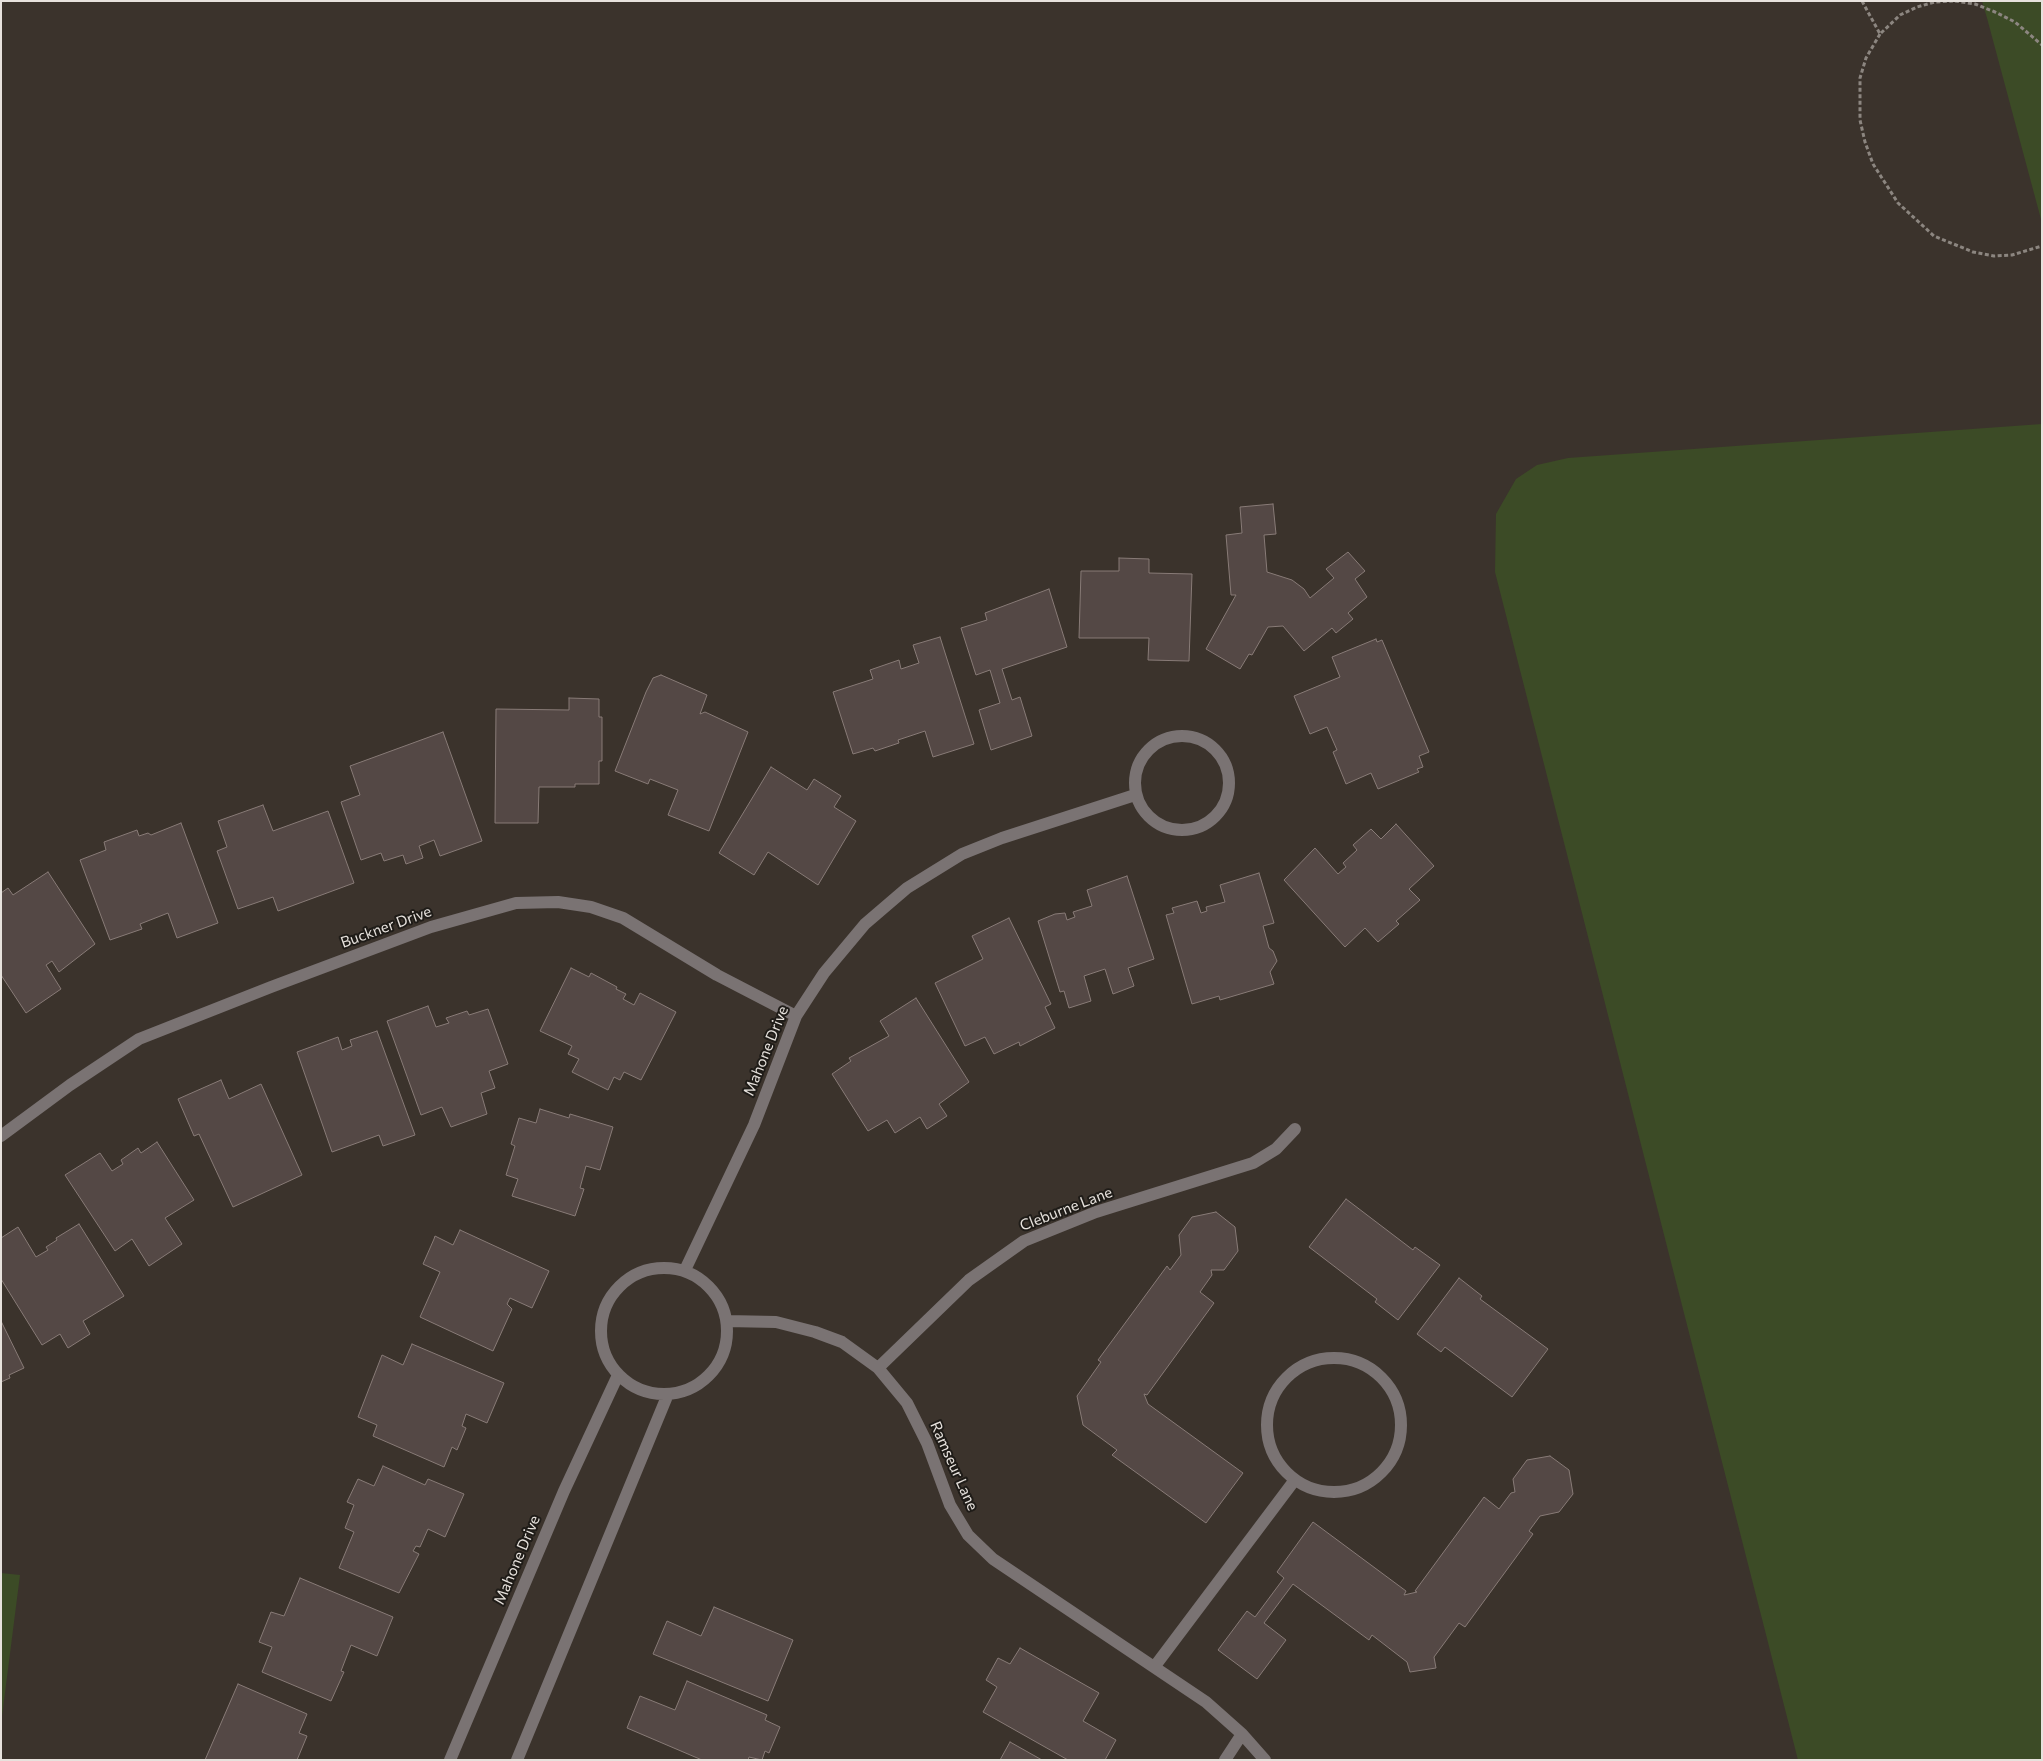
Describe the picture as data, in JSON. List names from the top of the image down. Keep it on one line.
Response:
{"streets":{"street":["Buckner Drive","Mahone Drive","Cleburne Lane","Ramseur Lane"]},"crossings":[["Buckner Drive","Mahone Drive"],["Mahone Drive","Ramseur Lane"],["Cleburne Lane","Ramseur Lane"]]}
